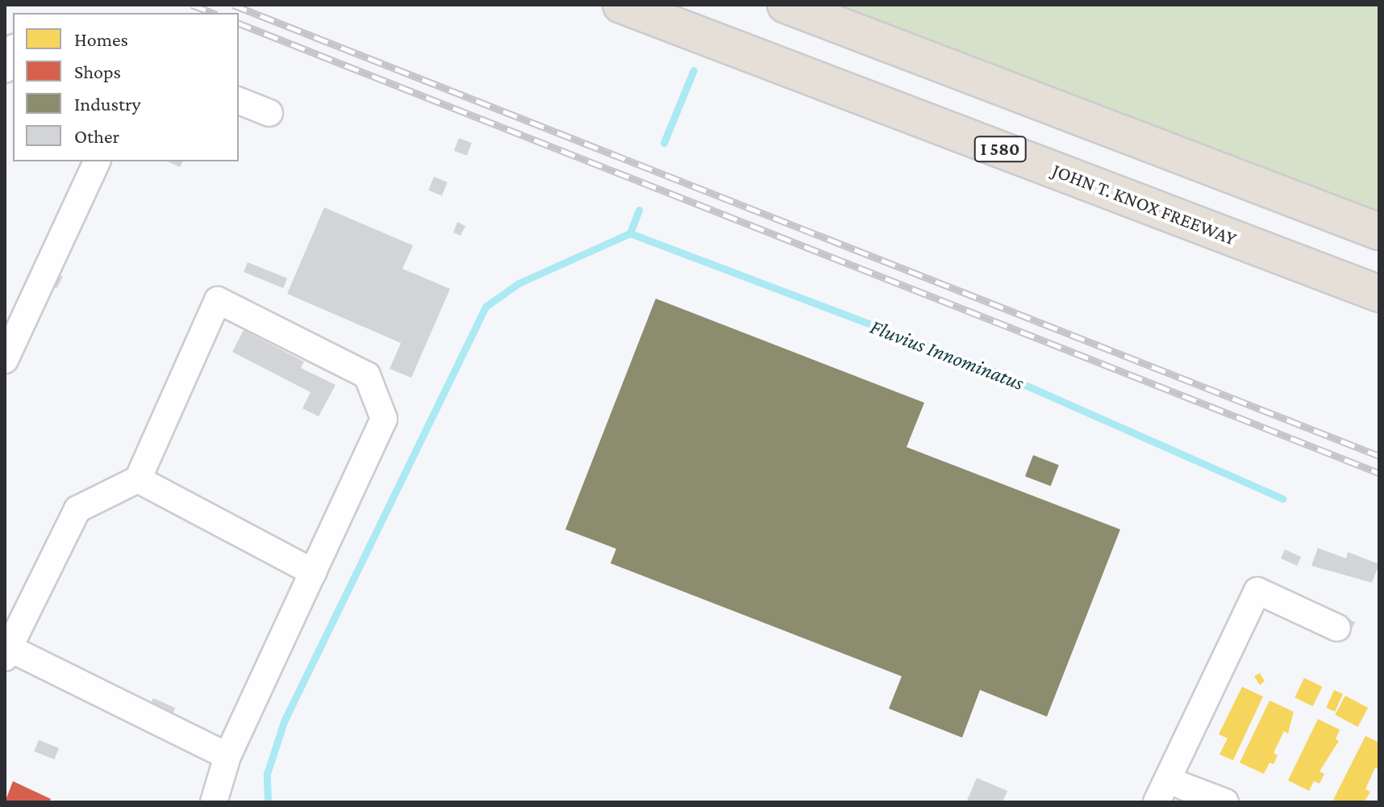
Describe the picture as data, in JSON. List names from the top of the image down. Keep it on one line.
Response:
{"streets":{"highway":["I 580","JOHN T. KNOX FREEWAY"]},"water":["Fluvius Innominatus"],"legend":["Homes","Shops","Industry","Other"]}
